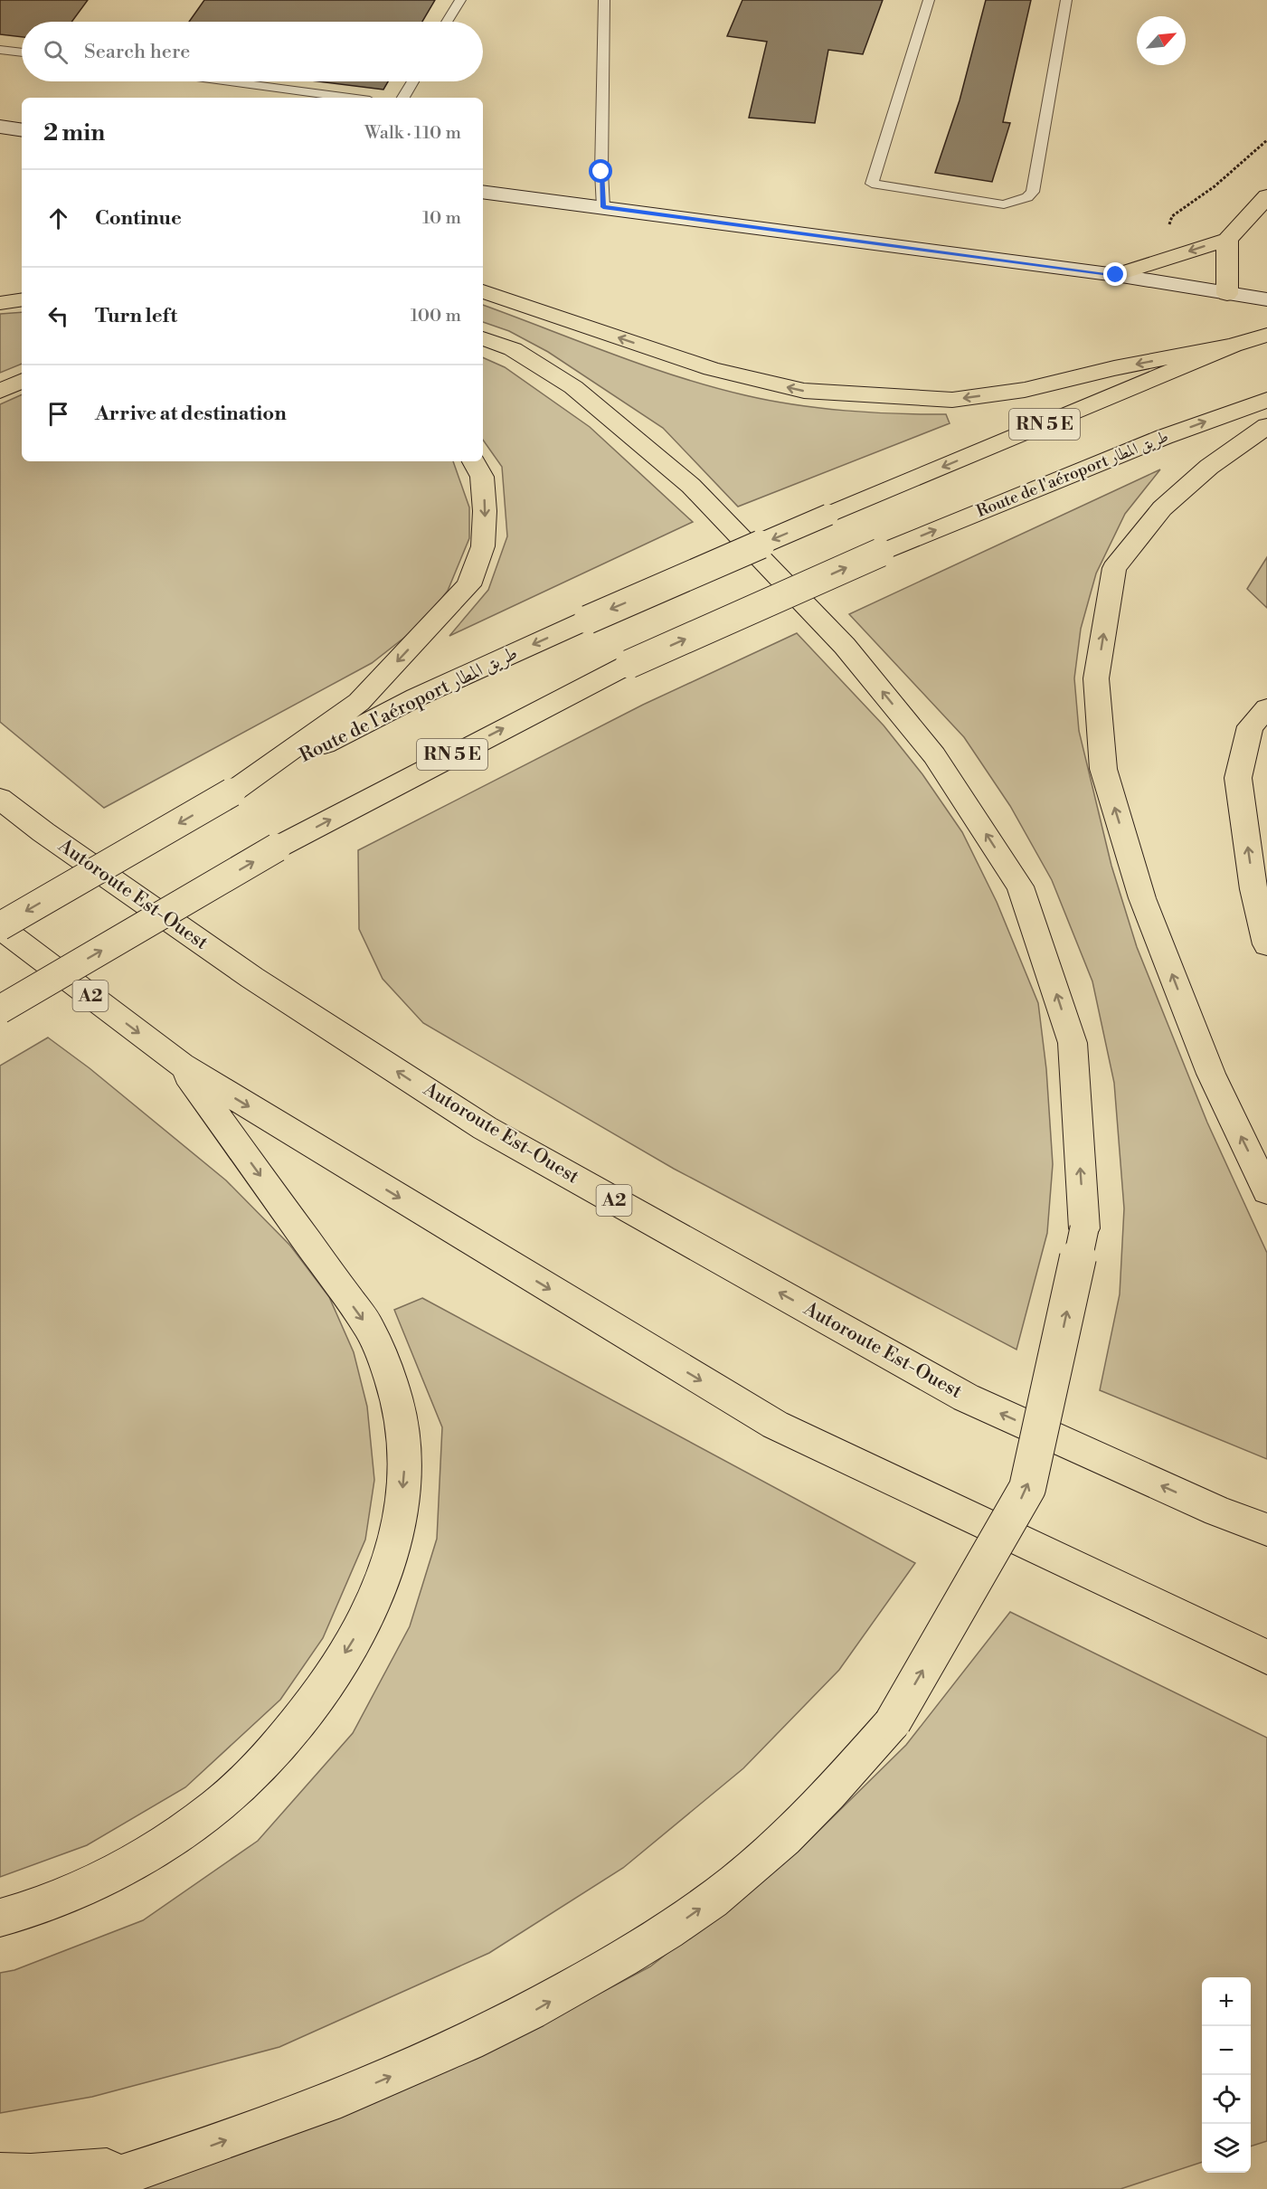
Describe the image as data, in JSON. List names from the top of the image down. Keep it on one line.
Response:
{"streets":{"highway":["RN 5 E","Route de l'aéroport طريق المطار","Autoroute Est-Ouest","A2"]},"crossings":[["RN 5 E","Route de l'aéroport طريق المطار"],["RN 5 E","A2"]],"north":"top right","page":{"search":"Search here","heading":["2 min","Walk · 110 m"],"list":[["Continue","10 m"],["Turn left","100 m"],"Arrive at destination"],"map_buttons":["+","−"]}}
